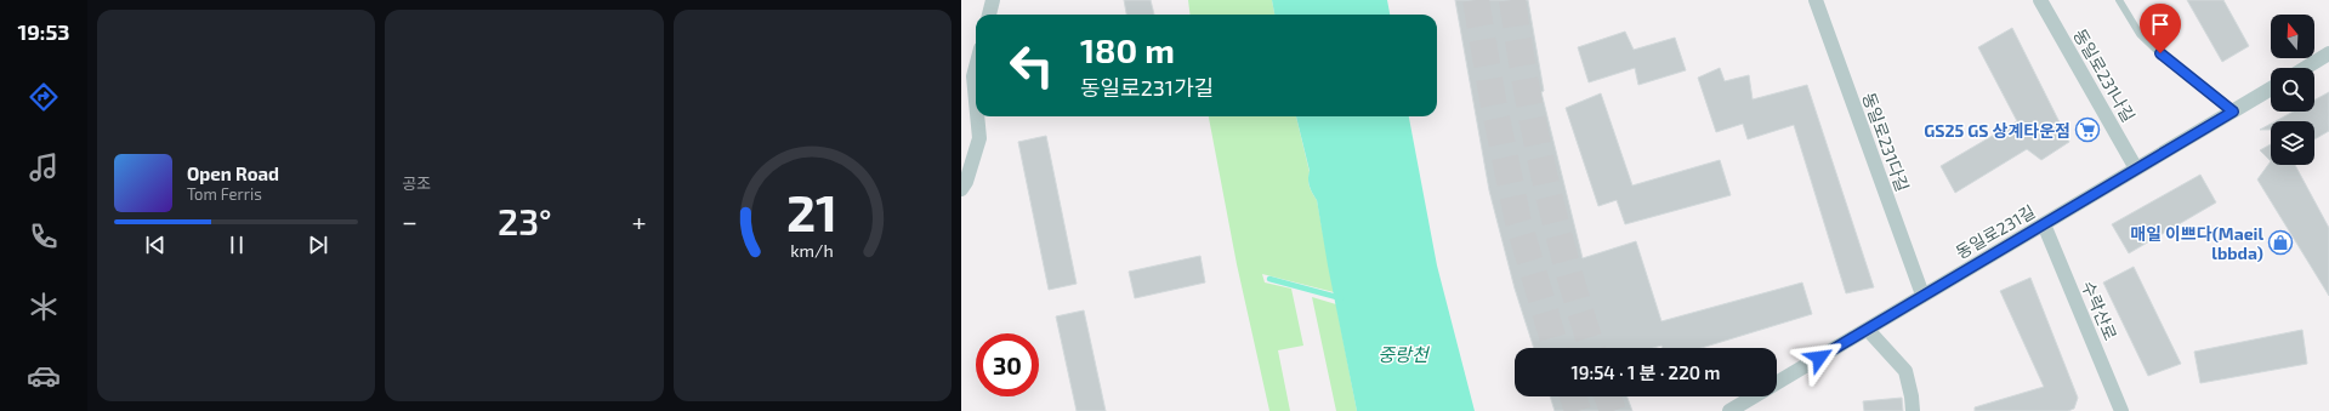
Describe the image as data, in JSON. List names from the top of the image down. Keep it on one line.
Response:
{"streets":{"street":["동일로231나길","동일로231다길","동일로231길","수락산로"]},"crossings":[["동일로231나길","동일로231길"],["동일로231다길","동일로231길"],["동일로231길","수락산로"]],"water":["중랑천"],"places":{"supermarket":["GS25 GS 상계타운점"],"shop":["매일 이쁘다(Maeil lbbda)"]},"north":"top","page":{"tabs":"19:53","tile":"공조","turn":["180 m","동일로231가길"],"song":["Open Road","Tom Ferris"],"heat":["−","23°","+"],"limit":"30","trip":"19:54 · 1 분 · 220 m","gauge":["21","km/h"]}}
